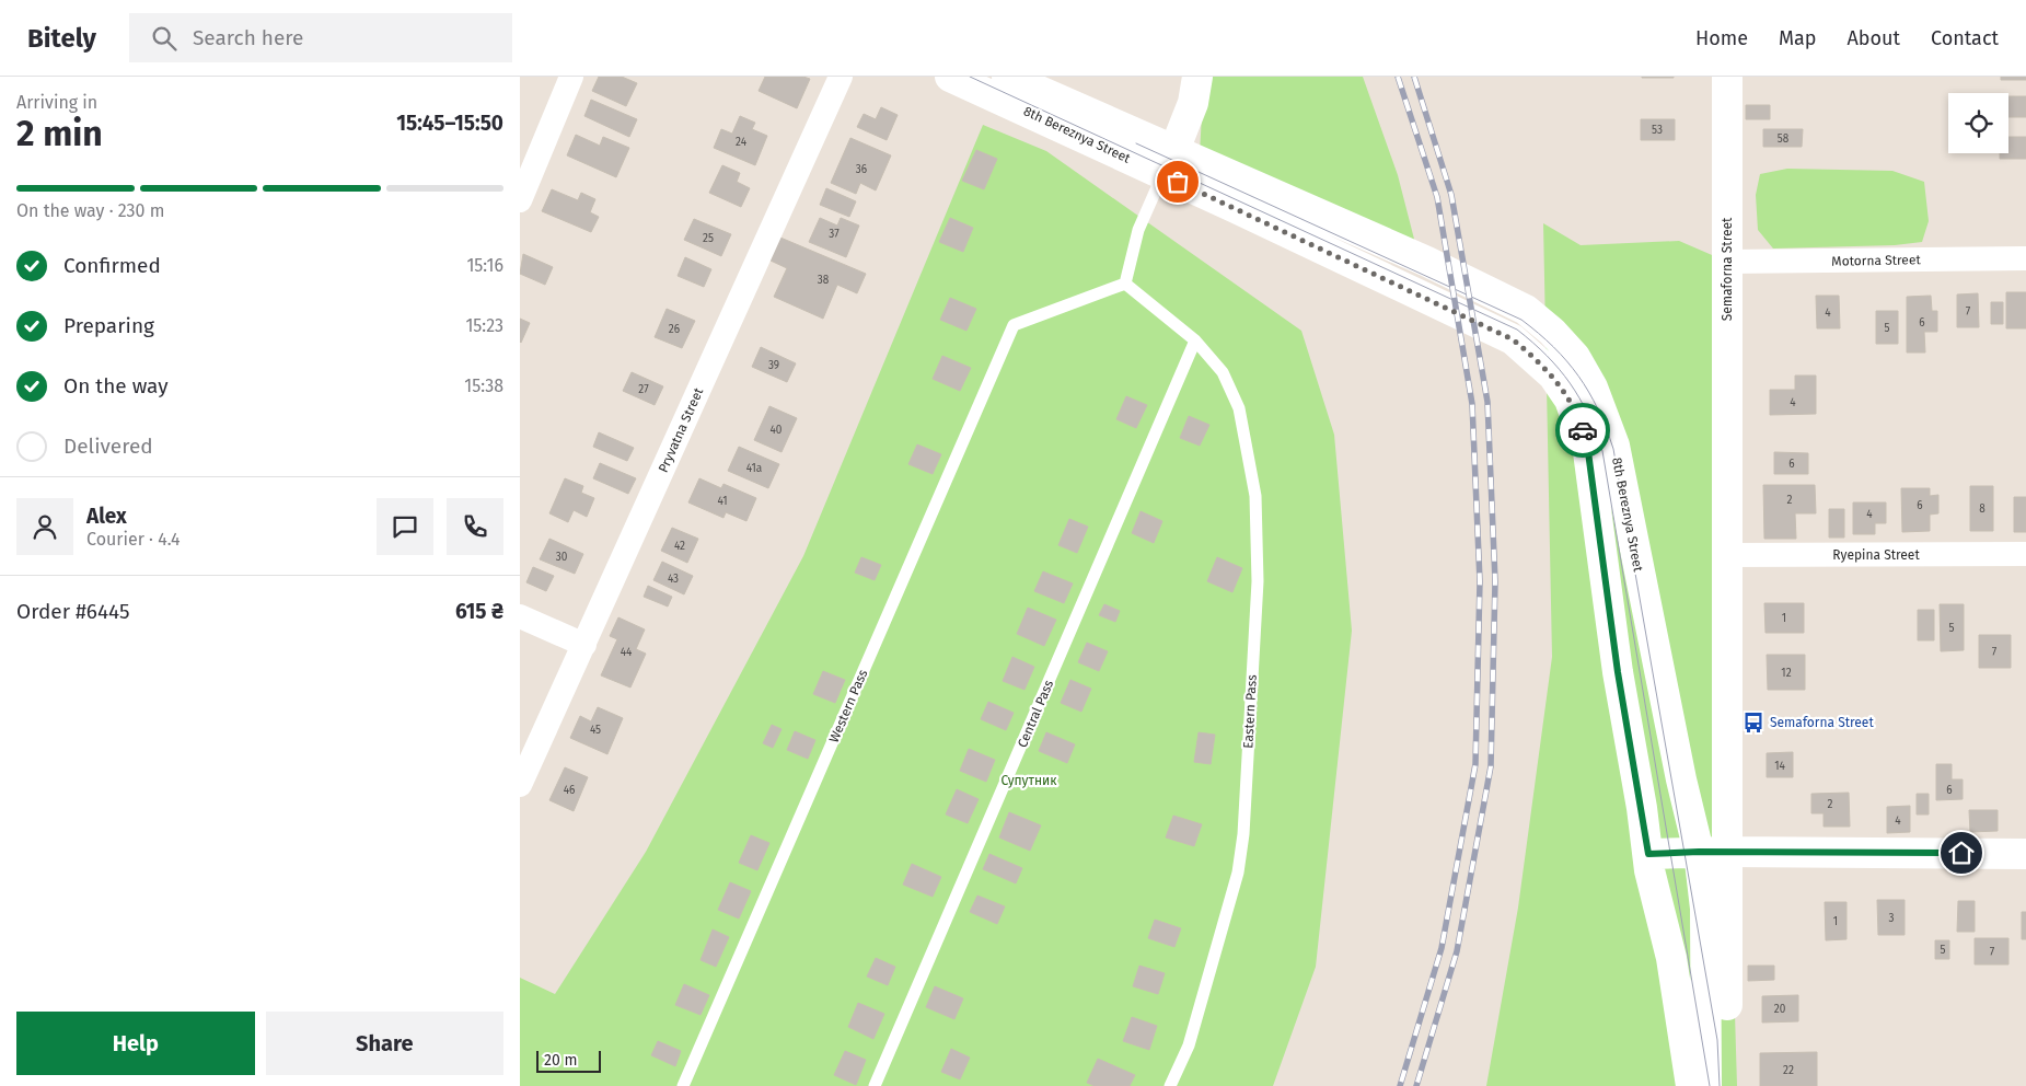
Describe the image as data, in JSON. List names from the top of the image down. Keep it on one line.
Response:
{"streets":{"main road":["8th Bereznya Street","Semaforna Street"],"street":["Motorna Street","Pryvatna Street","Ryepina Street"],"lane":["Western Pass","Eastern Pass","Central Pass"]},"crossings":[["8th Bereznya Street","Semaforna Street"],["Motorna Street","Semaforna Street"],["Semaforna Street","Ryepina Street"],["Western Pass","Eastern Pass"],["Eastern Pass","Central Pass"]],"parks":["Супутник"],"places":{"bus stop":["Semaforna Street"]},"house_numbers":["53","58","24","36","37","25","38","7","4","6","5","26","39","27","4","40","6","41а","2","41","6","8","4","42","30","43","1","5","44","7","12","45","14","46","6","2","4","3","1","5","7","20","22"],"scale_bar":"20 m","page":{"header":"Bitely","search":"Search here","nav":["Home","Map","About","Contact"],"heading":["2 min","Arriving in","15:45–15:50"],"panel":["Alex","Courier · 4.4","Order #6445","615 ₴"],"bar":"On the way · 230 m","list":[["Confirmed","15:16"],["Preparing","15:23"],["On the way","15:38"],"Delivered"],"buttons":["Help","Share"],"scale":"20 m"}}
